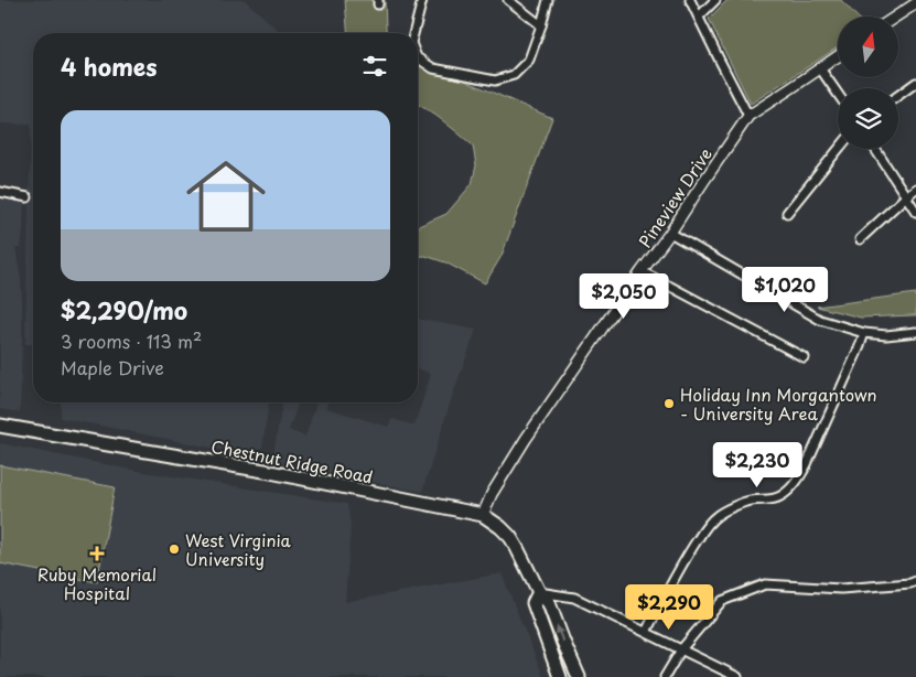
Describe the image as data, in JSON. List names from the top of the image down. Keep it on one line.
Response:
{"streets":{"main road":["Chestnut Ridge Road"],"street":["Pineview Drive"]},"crossings":[["Pineview Drive","Chestnut Ridge Road"]],"places":{"other":["Holiday Inn Morgantown - University Area","West Virginia University"],"health":["Ruby Memorial Hospital"]},"north":"top","page":{"heading":"4 homes","list":[{"name":"$2,290/mo","note":"3 rooms · 113 m² · Maple Drive"}],"price":["$1,020","$2,050","$2,230","$2,290"]}}
